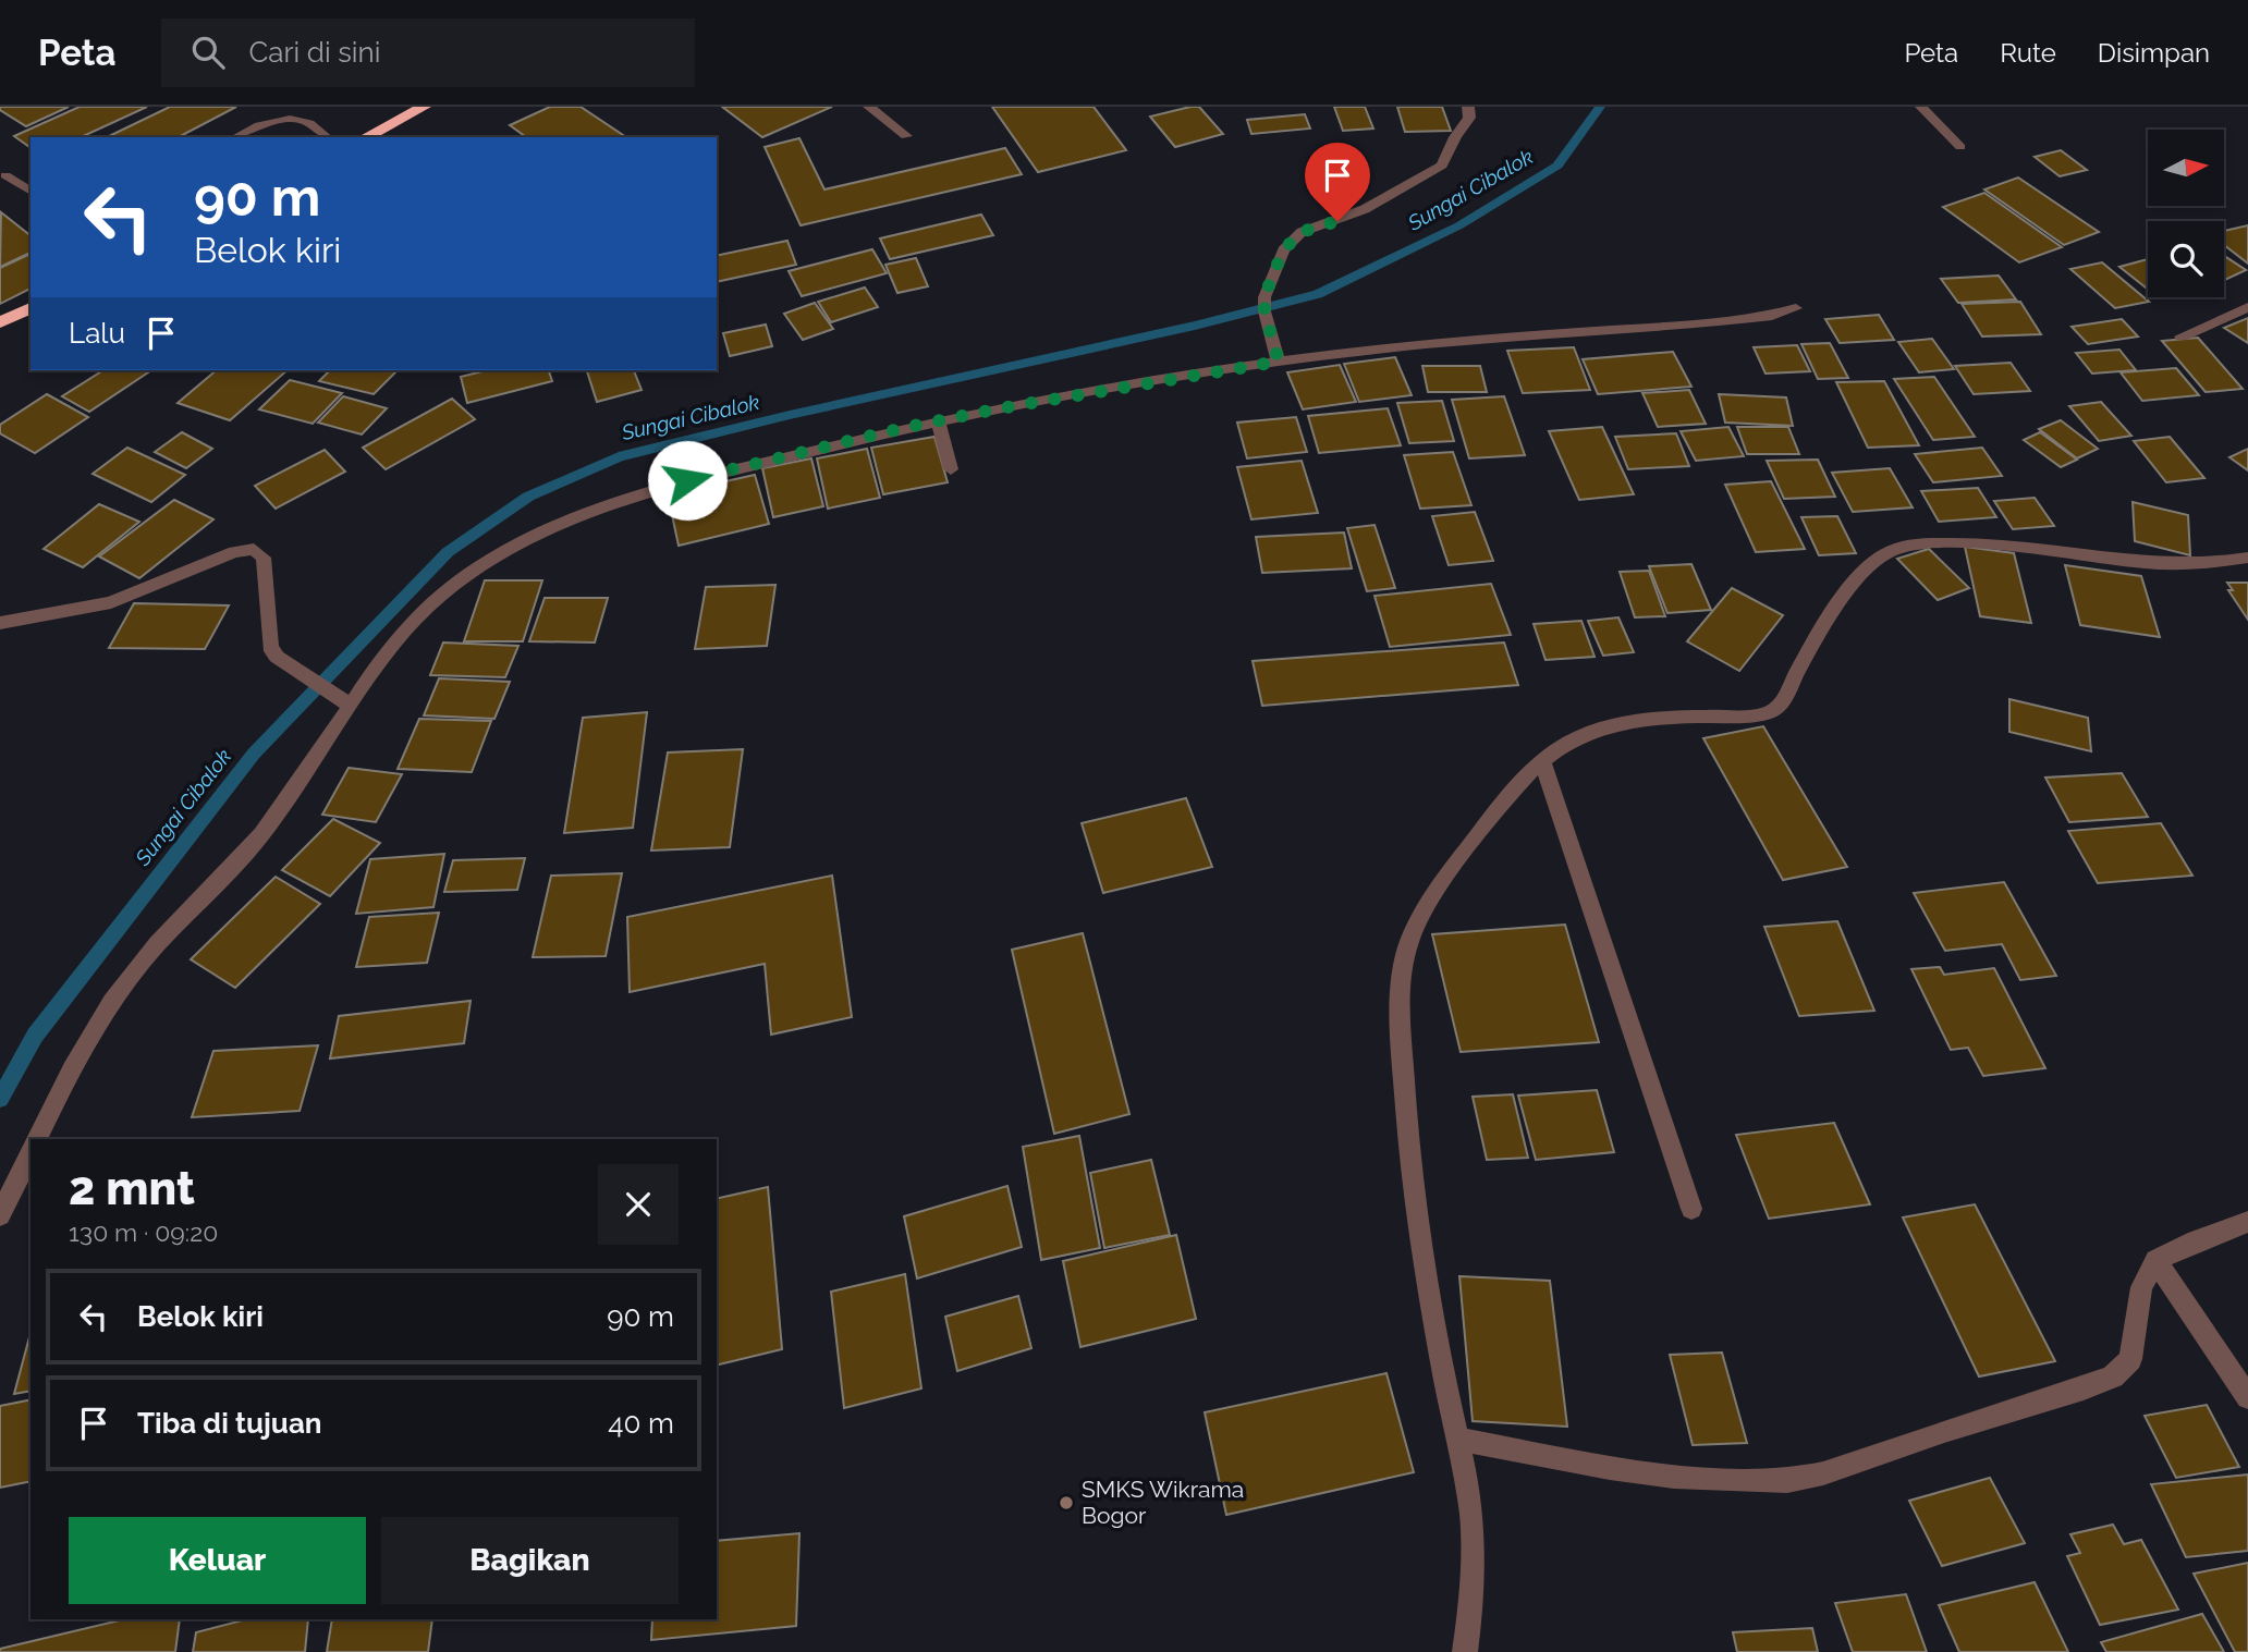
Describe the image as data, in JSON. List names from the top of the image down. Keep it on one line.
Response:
{"water":["Sungai Cibalok"],"places":["SMKS Wikrama Bogor"],"north":"right","page":{"header":"Peta","search":"Cari di sini","nav":["Peta","Rute","Disimpan"],"turn":["90 m","Belok kiri"],"then":"Lalu","heading":["2 mnt","130 m · 09:20"],"list":[{"name":"Belok kiri","value":"90 m"},{"name":"Tiba di tujuan","value":"40 m"}],"buttons":["Keluar","Bagikan"]}}
